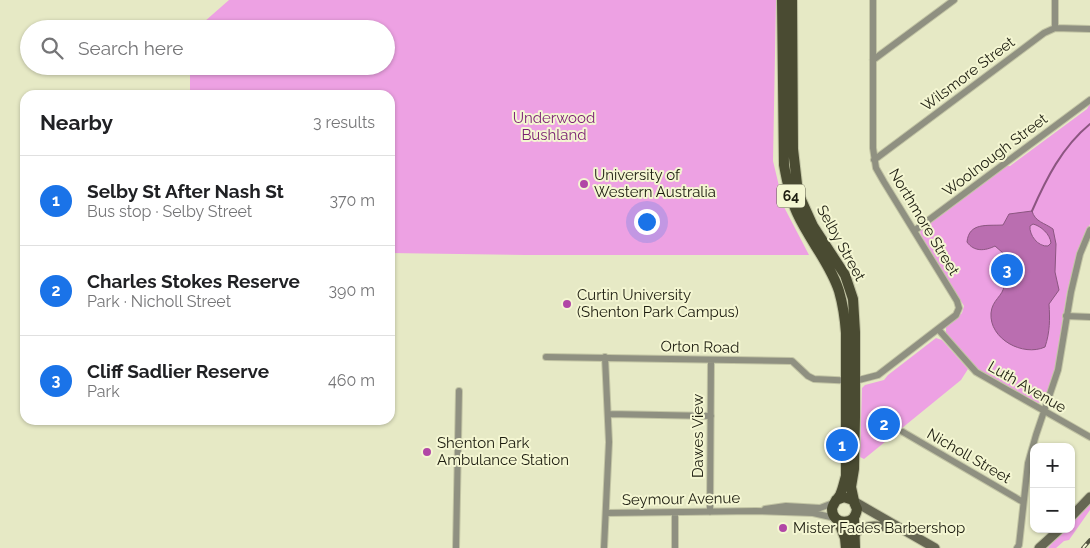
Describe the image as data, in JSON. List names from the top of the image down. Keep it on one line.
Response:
{"streets":{"main road":["64","Selby Street"],"street":["Wilsmore Street","Woolnough Street","Northmore Street","Orton Road","Luth Avenue","Dawes View","Nicholl Street","Seymour Avenue"]},"crossings":[["Wilsmore Street","Northmore Street"],["Woolnough Street","Northmore Street"],["64","Selby Street"],["64","Seymour Avenue"],["Northmore Street","Orton Road"],["Selby Street","Orton Road"],["Selby Street","Seymour Avenue"],["Orton Road","Luth Avenue"],["Orton Road","Dawes View"],["Dawes View","Seymour Avenue"]],"parks":["Underwood Bushland"],"places":["University of Western Australia","Curtin University (Shenton Park Campus)","Shenton Park Ambulance Station","Mister Fades Barbershop"],"page":{"search":"Search here","heading":["Nearby","3 results"],"list":[{"mark":"1","name":"Selby St After Nash St","note":"Bus stop · Selby Street","value":"370 m"},{"mark":"2","name":"Charles Stokes Reserve","note":"Park · Nicholl Street","value":"390 m"},{"mark":"3","name":"Cliff Sadlier Reserve","note":"Park","value":"460 m"}],"pins":["3","2","1"],"map_buttons":["+","−"]}}
